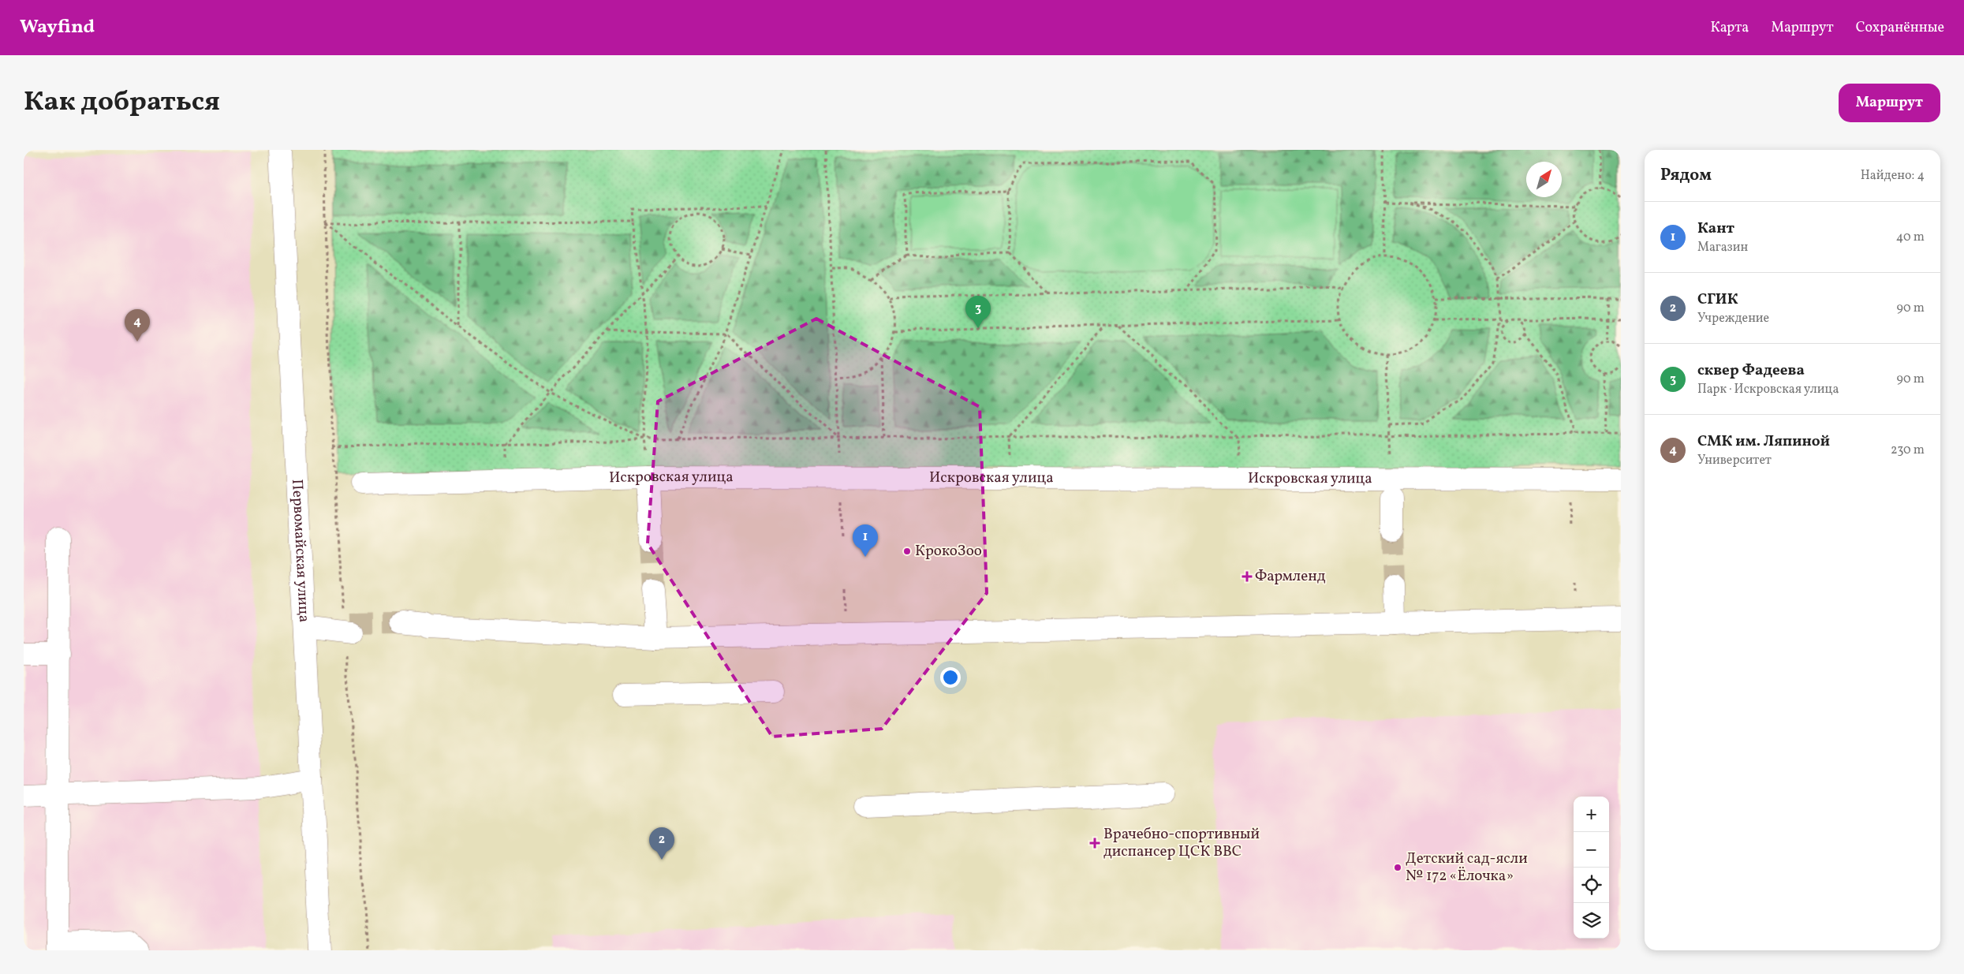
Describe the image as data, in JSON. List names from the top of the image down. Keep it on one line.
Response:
{"streets":{"street":["Искровская улица","Первомайская улица"]},"places":{"other":["КрокоЗоо","Детский сад-ясли № 172 «Ёлочка»"],"health":["Фармленд","Врачебно-спортивный диспансер ЦСК ВВС"]},"north":"top right","page":{"header":"Wayfind","nav":["Карта","Маршрут","Сохранённые"],"title":"Как добраться","buttons":"Маршрут","heading":["Рядом","Найдено: 4"],"list":[{"mark":"1","name":"Кант","note":"Магазин","value":"40 m"},{"mark":"2","name":"СГИК","note":"Учреждение","value":"90 m"},{"mark":"3","name":"сквер Фадеева","note":"Парк · Искровская улица","value":"90 m"},{"mark":"4","name":"СМК им. Ляпиной","note":"Университет","value":"230 m"}],"pins":["3","4","1","2"],"map_buttons":["+","−"]}}
